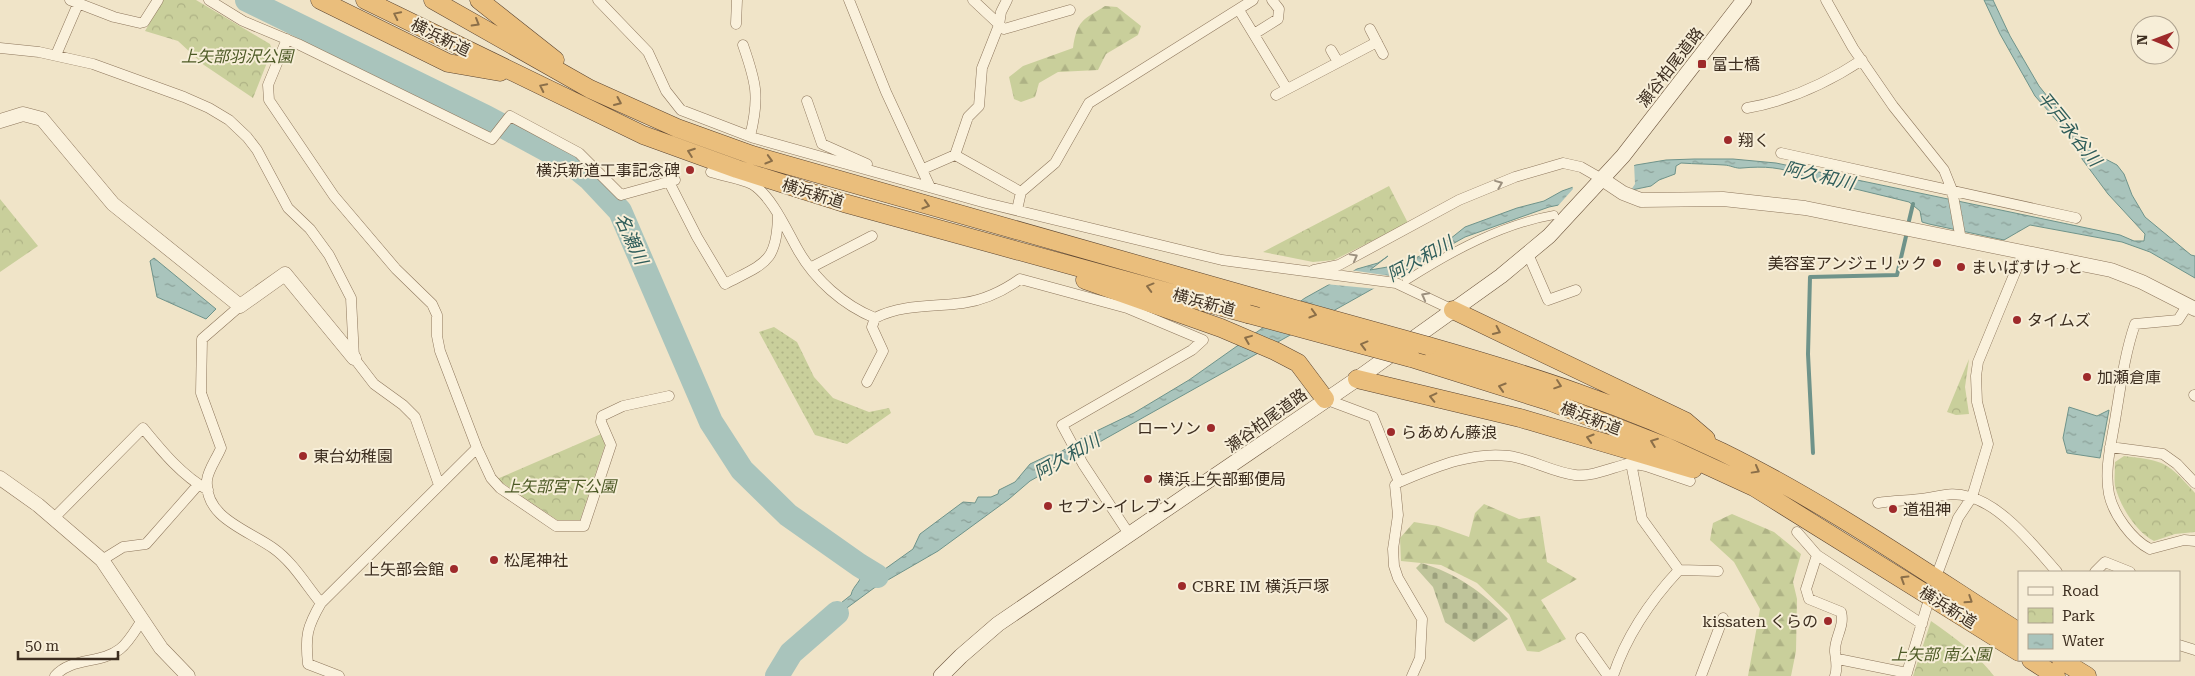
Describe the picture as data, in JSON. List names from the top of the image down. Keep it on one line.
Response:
{"streets":{"highway":["横浜新道"],"main road":["瀬谷柏尾道路"]},"water":["平戸永谷川","阿久和川","名瀬川"],"parks":["上矢部羽沢公園","上矢部宮下公園","上矢部 南公園"],"places":{"transit":["富士橋"],"other":["翔く","横浜新道工事記念碑","美容室アンジェリック","まいばすけっと","タイムズ","加瀬倉庫","ローソン","らあめん藤浪","東台幼稚園","横浜上矢部郵便局","セブン-イレブン","道祖神","松尾神社","上矢部会館","CBRE IM 横浜戸塚","kissaten くらの"]},"legend":["Road","Park","Water"],"scale_bar":"50 m","north":"left"}
